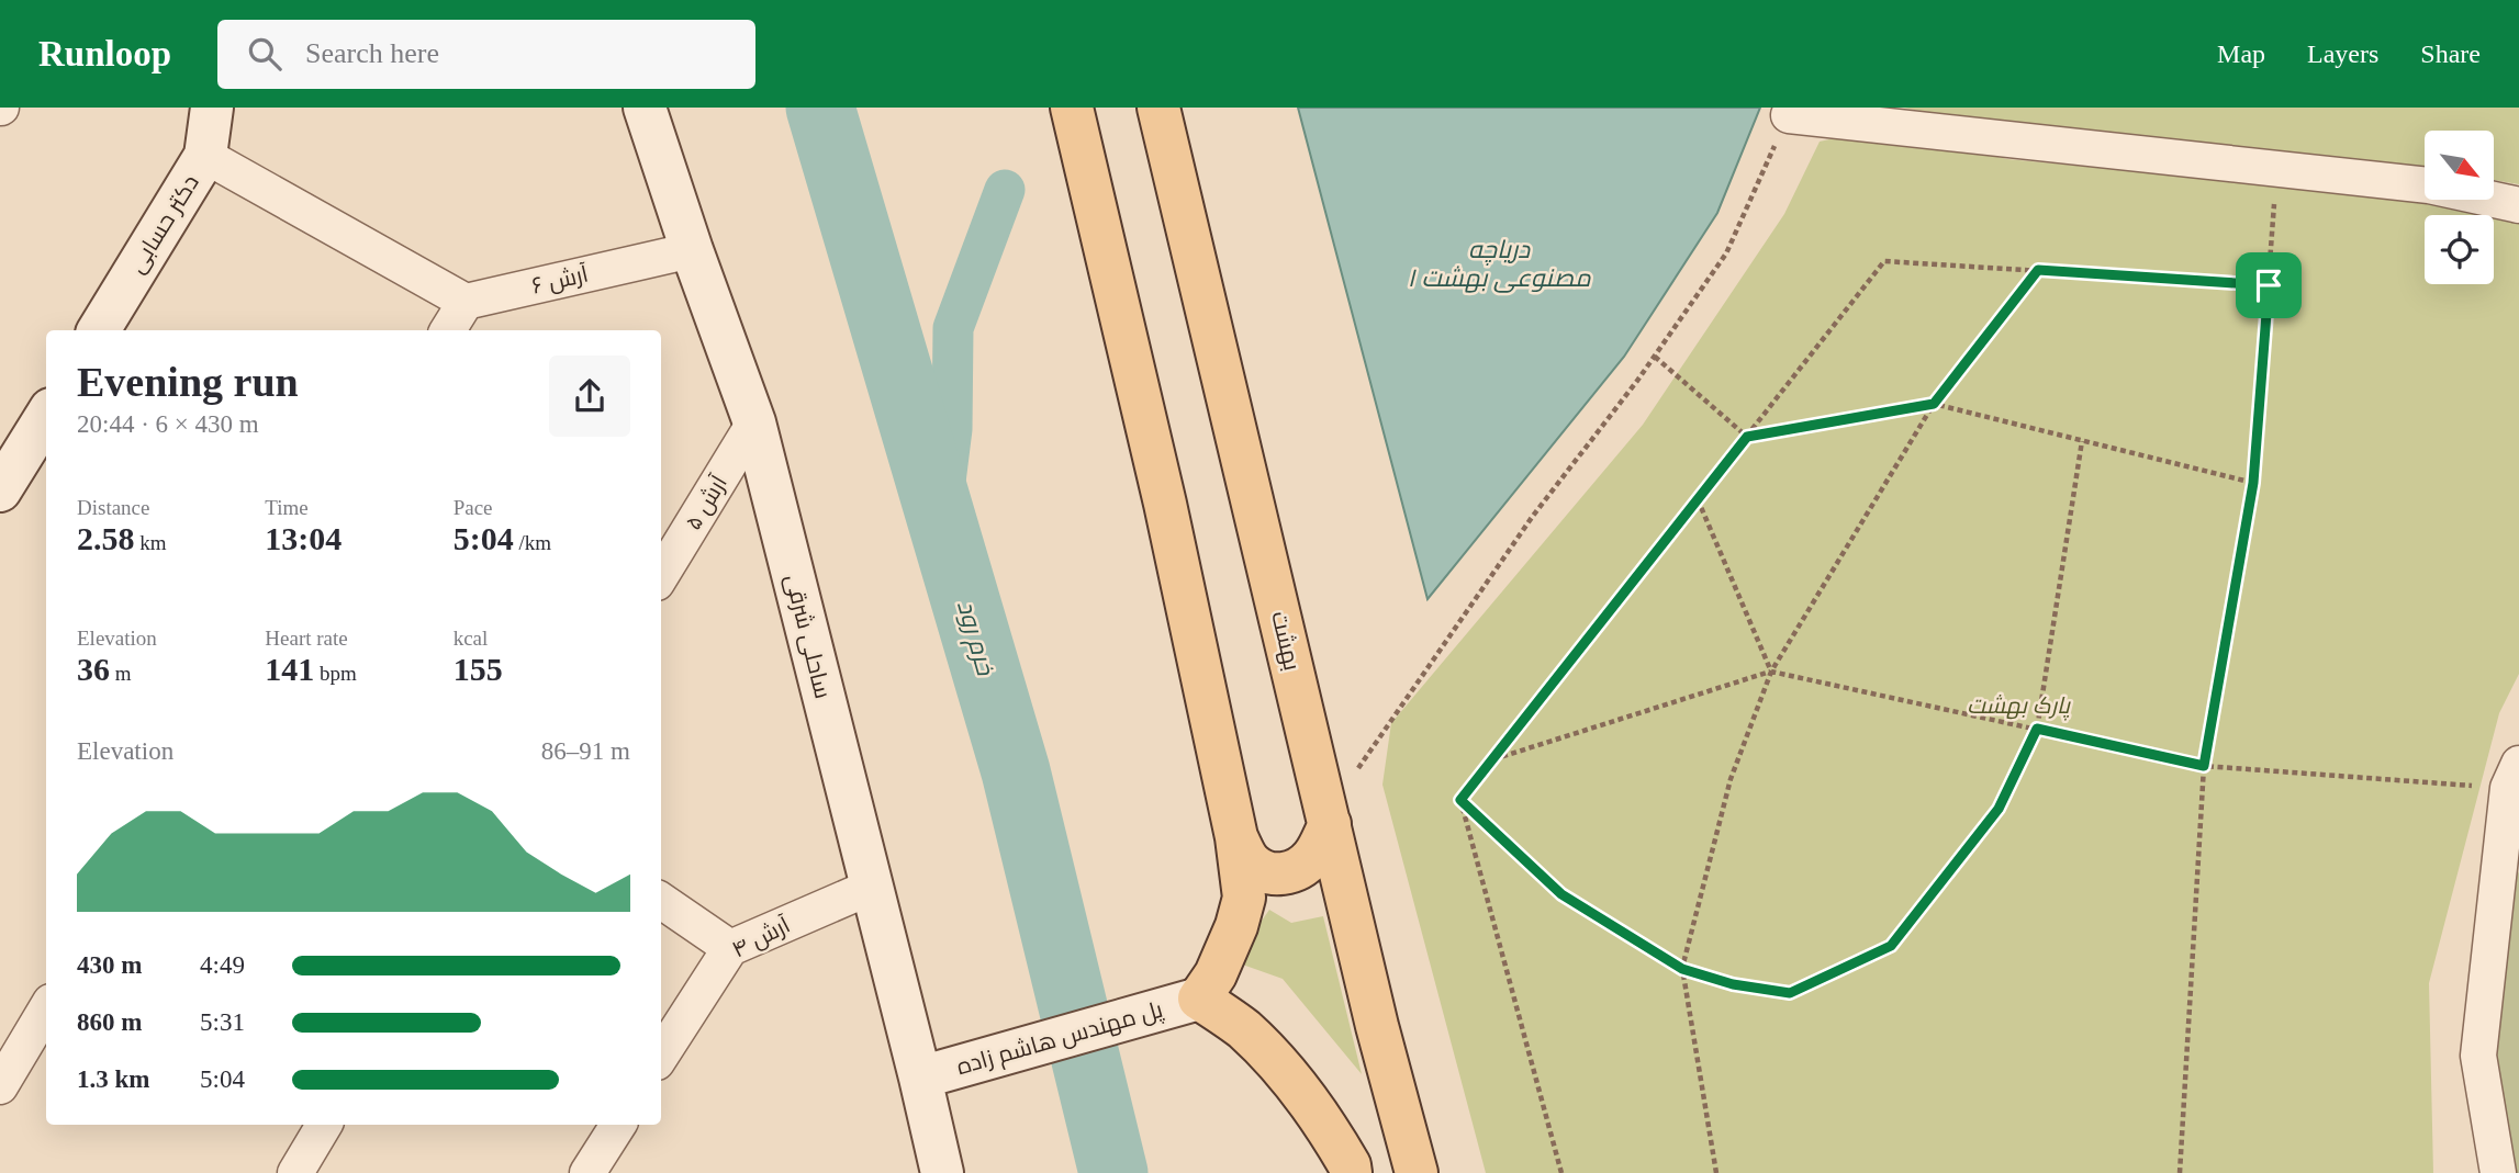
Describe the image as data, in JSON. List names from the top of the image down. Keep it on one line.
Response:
{"streets":{"main road":["دکتر حسابی","ساحلی شرقی","بهشت","پل مهندس هاشم زاده"],"street":["آرش ۶","آرش ۵","آرش ۴"]},"crossings":[["آرش ۶","ساحلی شرقی"],["آرش ۵","ساحلی شرقی"],["ساحلی شرقی","آرش ۴"],["ساحلی شرقی","پل مهندس هاشم زاده"]],"water":["دریاچه مصنوعی بهشت ۱","خرم رود"],"parks":["پارک بهشت"],"north":"bottom right","page":{"header":"Runloop","search":"Search here","nav":["Map","Layers","Share"],"heading":["Evening run","20:44 · 6 × 430 m"],"stats":[["Distance","2.58 km"],["Time","13:04"],["Pace","5:04 /km"],["Elevation","36 m"],["Heart rate","141 bpm"],["kcal","155"]],"chart":["Elevation","86–91 m"],"list":[{"name":"430 m","note":"4:49"},{"name":"860 m","note":"5:31"},{"name":"1.3 km","note":"5:04"}]}}
